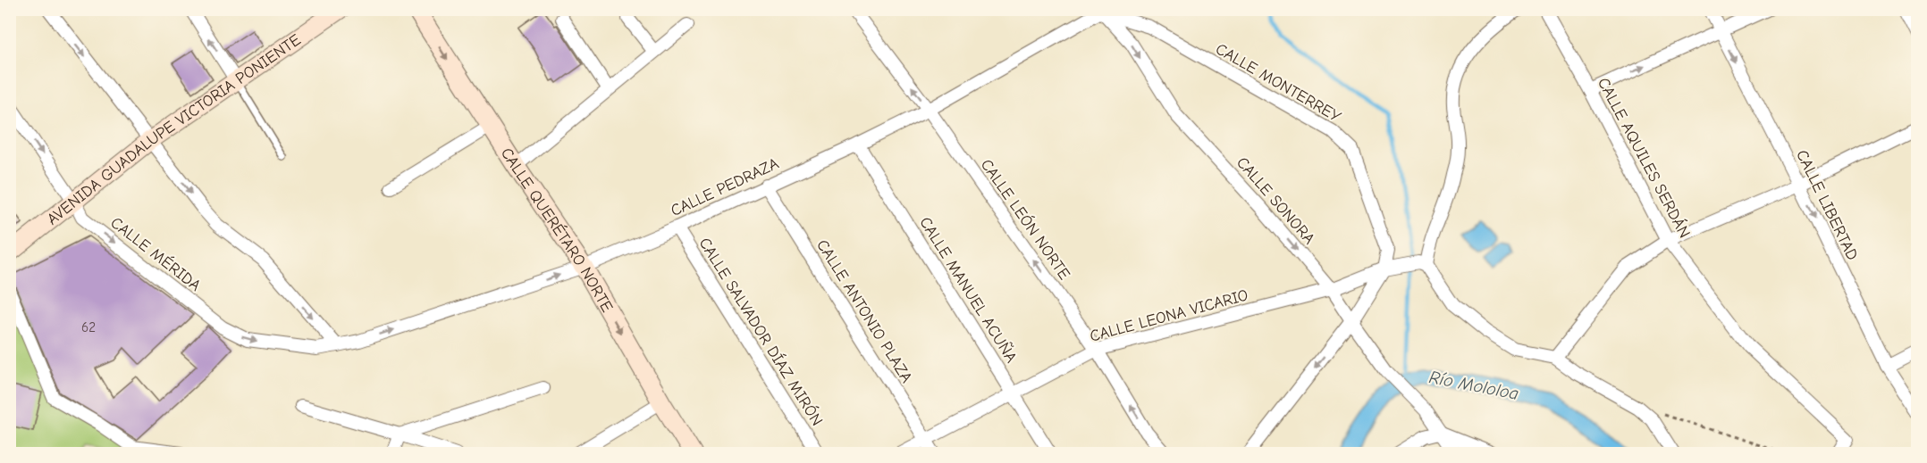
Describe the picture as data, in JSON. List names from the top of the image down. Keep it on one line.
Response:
{"streets":{"street":["CALLE MONTERREY","AVENIDA GUADALUPE VICTORIA PONIENTE","CALLE AQUILES SERDÁN","CALLE PEDRAZA","CALLE SONORA","CALLE LIBERTAD","CALLE LEÓN NORTE","CALLE QUERÉTARO NORTE","CALLE MÉRIDA","CALLE MANUEL ACUÑA","CALLE ANTONIO PLAZA","CALLE LEONA VICARIO","CALLE SALVADOR DÍAZ MIRÓN"]},"crossings":[["CALLE MONTERREY","CALLE PEDRAZA"],["CALLE MONTERREY","CALLE SONORA"],["CALLE MONTERREY","CALLE LEONA VICARIO"],["AVENIDA GUADALUPE VICTORIA PONIENTE","CALLE MÉRIDA"],["CALLE PEDRAZA","CALLE SONORA"],["CALLE PEDRAZA","CALLE LEÓN NORTE"],["CALLE PEDRAZA","CALLE QUERÉTARO NORTE"],["CALLE PEDRAZA","CALLE MÉRIDA"],["CALLE PEDRAZA","CALLE MANUEL ACUÑA"],["CALLE PEDRAZA","CALLE ANTONIO PLAZA"],["CALLE PEDRAZA","CALLE SALVADOR DÍAZ MIRÓN"],["CALLE SONORA","CALLE LEONA VICARIO"],["CALLE LEÓN NORTE","CALLE LEONA VICARIO"],["CALLE MANUEL ACUÑA","CALLE LEONA VICARIO"],["CALLE ANTONIO PLAZA","CALLE LEONA VICARIO"]],"one_way":["CALLE SONORA","CALLE LIBERTAD","CALLE LEÓN NORTE","CALLE QUERÉTARO NORTE"],"water":["Río Mololoa"],"house_numbers":["62"]}
